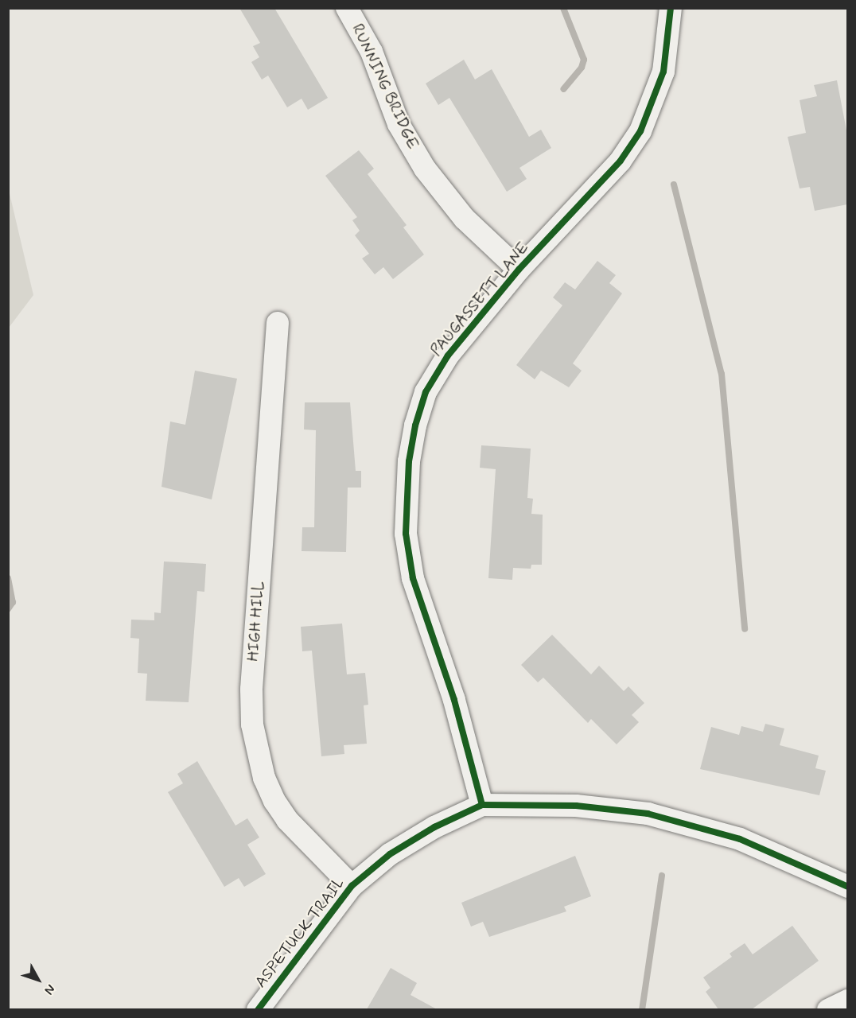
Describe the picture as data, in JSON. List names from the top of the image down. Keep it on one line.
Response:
{"streets":{"street":["RUNNING BRIDGE","PAUGASSETT LANE","HIGH HILL","ASPETUCK TRAIL"]},"crossings":[["RUNNING BRIDGE","PAUGASSETT LANE"],["PAUGASSETT LANE","ASPETUCK TRAIL"],["HIGH HILL","ASPETUCK TRAIL"]],"north":"bottom right"}
